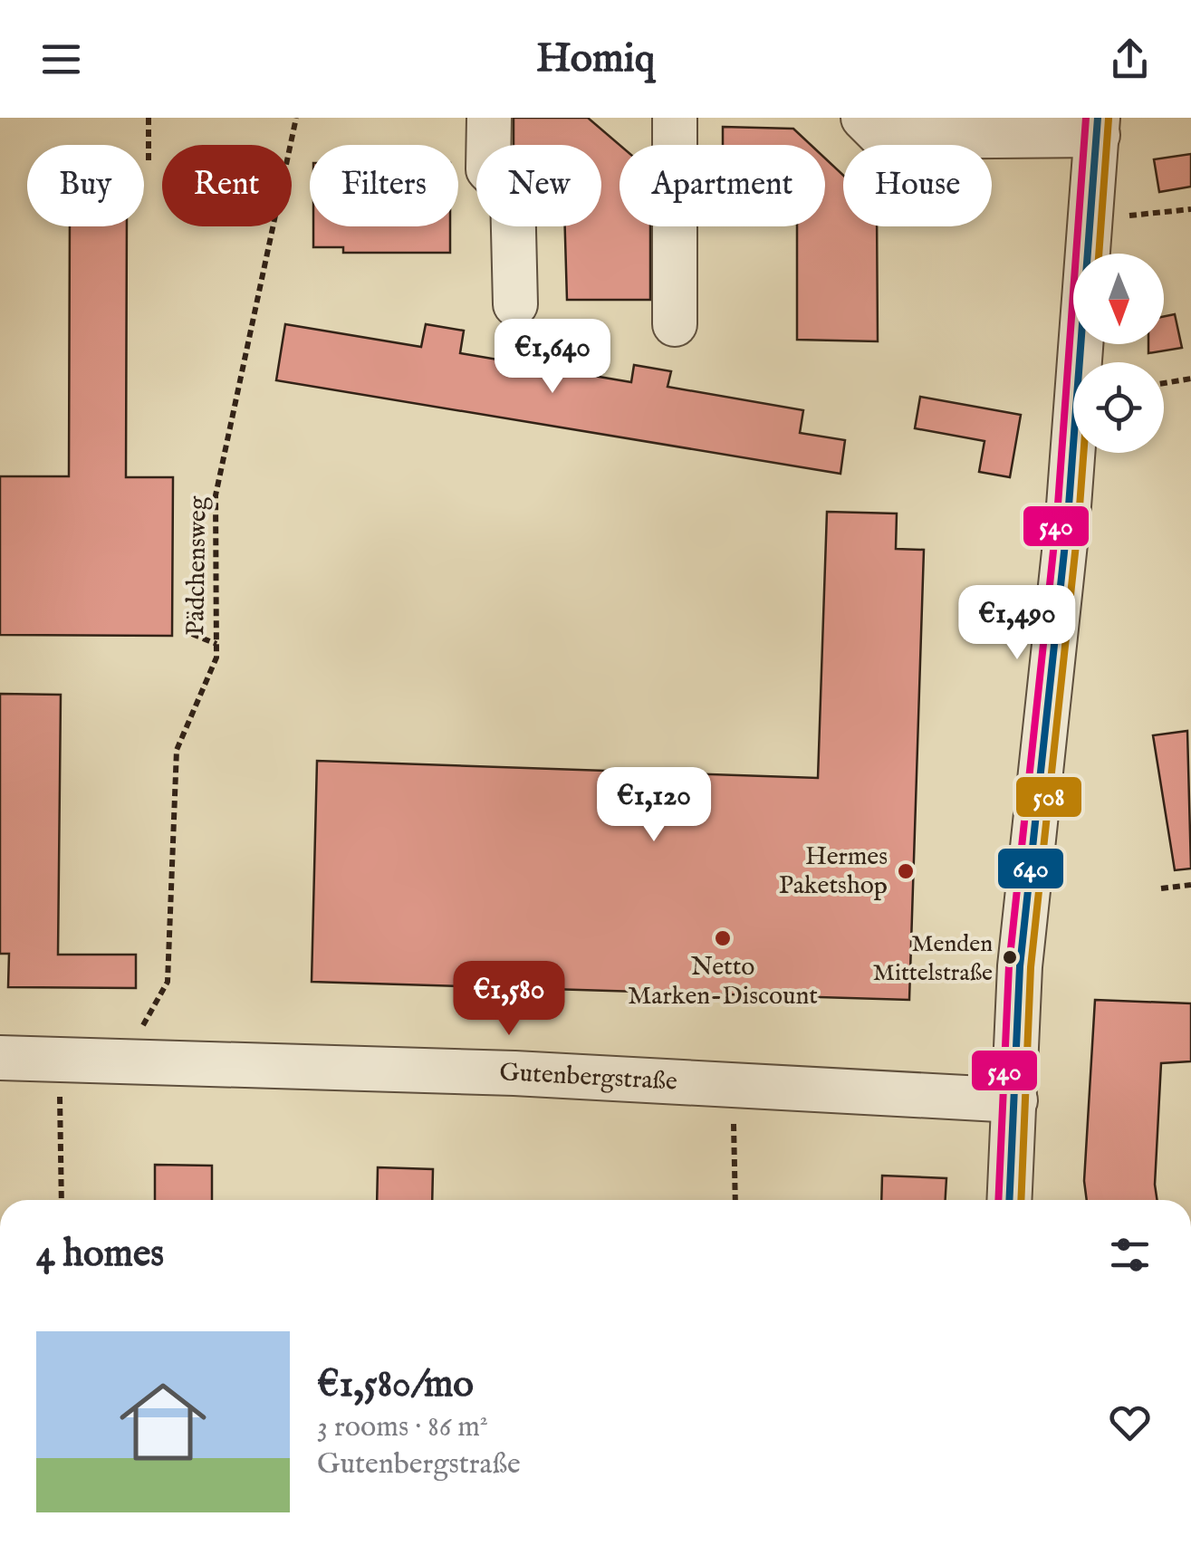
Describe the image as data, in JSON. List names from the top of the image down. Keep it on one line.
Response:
{"streets":{"street":["Gutenbergstraße"],"path":["Pädchensweg"]},"crossings":[["Pädchensweg","Gutenbergstraße"]],"places":["Hermes Paketshop","Netto Marken-Discount","Menden Mittelstraße"],"lines":["transit line 640","transit line 540","transit line 508"],"north":"bottom","page":{"header":"Homiq","chip":["Buy","Rent","Filters","New","Apartment","House"],"price":["€1,640","€1,490","€1,120","€1,580"],"heading":"4 homes","list":[{"name":"€1,580/mo","note":"3 rooms · 86 m² · Gutenbergstraße"}]}}
